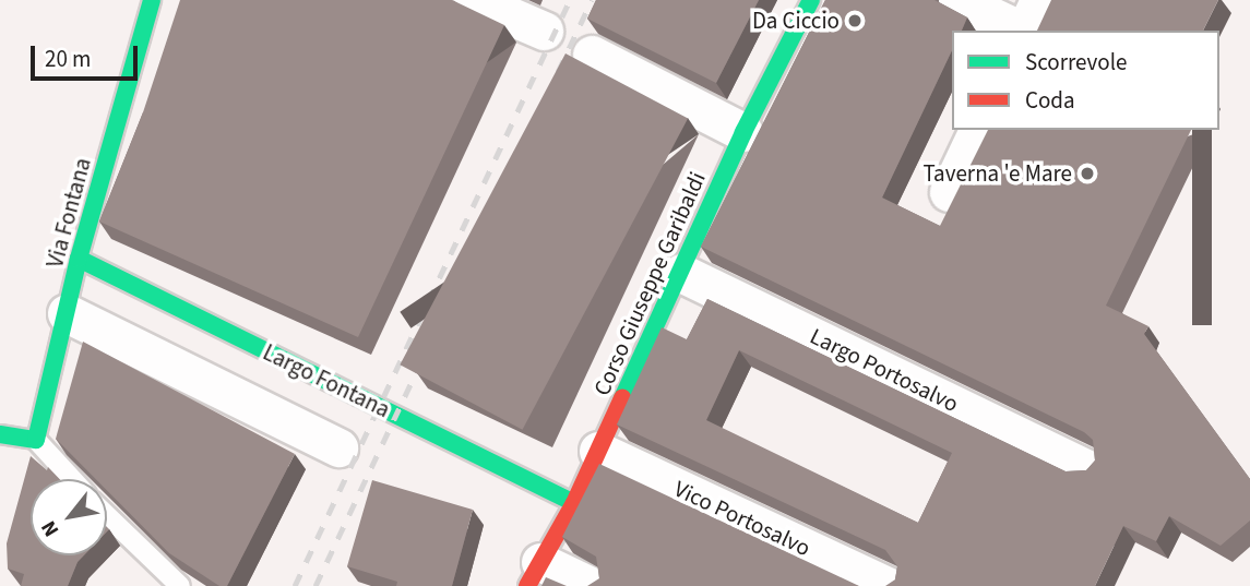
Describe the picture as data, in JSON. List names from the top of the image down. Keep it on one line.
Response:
{"streets":{"street":["Via Fontana","Corso Giuseppe Garibaldi","Largo Portosalvo","Largo Fontana","Vico Portosalvo"]},"crossings":[["Via Fontana","Largo Fontana"],["Corso Giuseppe Garibaldi","Largo Portosalvo"],["Corso Giuseppe Garibaldi","Largo Fontana"],["Corso Giuseppe Garibaldi","Vico Portosalvo"]],"places":["Da Ciccio","Taverna 'e Mare"],"legend":["Scorrevole","Coda"],"scale_bar":"20 m","north":"bottom left"}
